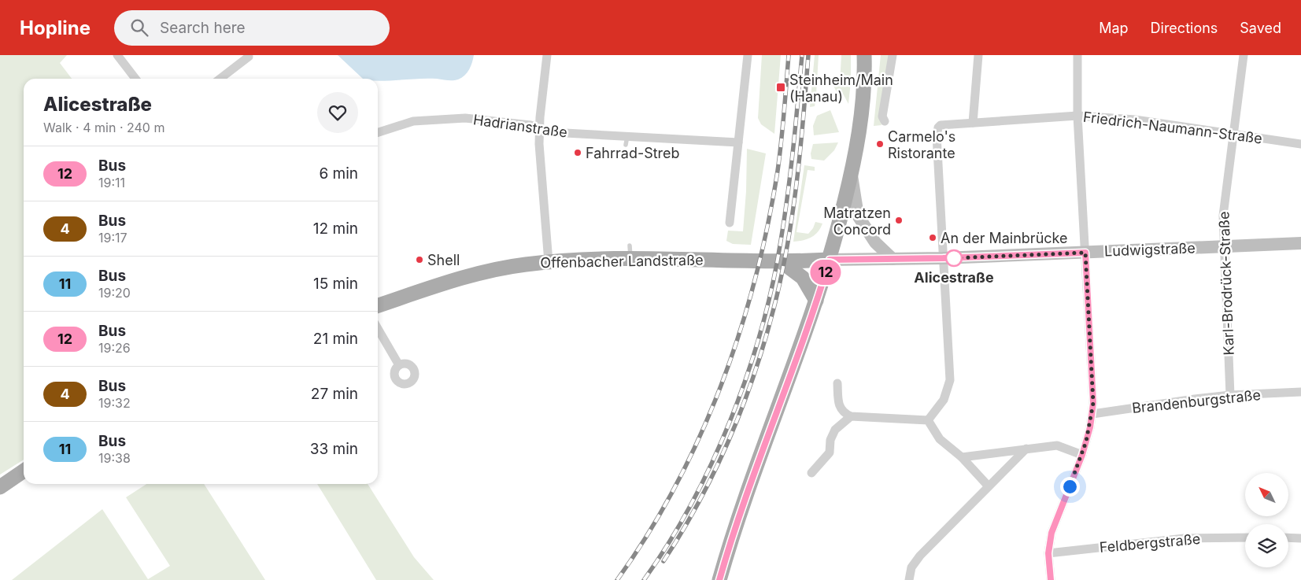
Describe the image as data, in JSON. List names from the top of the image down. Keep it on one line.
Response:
{"streets":{"main road":["Ludwigstraße","Offenbacher Landstraße"],"street":["Hadrianstraße","Friedrich-Naumann-Straße","Karl-Brodrück-Straße","Brandenburgstraße","Feldbergstraße"]},"crossings":[["Friedrich-Naumann-Straße","Karl-Brodrück-Straße"],["Ludwigstraße","Offenbacher Landstraße"],["Ludwigstraße","Karl-Brodrück-Straße"],["Karl-Brodrück-Straße","Brandenburgstraße"]],"places":{"transit":["Steinheim/Main (Hanau)"],"other":["Carmelo's Ristorante","Fahrrad-Streb","Matratzen Concord","An der Mainbrücke","Alicestraße","Shell"]},"lines":["bus line 12"],"north":"top left","page":{"header":"Hopline","search":"Search here","nav":["Map","Directions","Saved"],"on_map":"12","heading":["Alicestraße","Walk · 4 min · 240 m"],"list":[{"mark":"12","name":"Bus","note":"19:11","value":"6 min"},{"mark":"4","name":"Bus","note":"19:17","value":"12 min"},{"mark":"11","name":"Bus","note":"19:20","value":"15 min"},{"mark":"12","name":"Bus","note":"19:26","value":"21 min"},{"mark":"4","name":"Bus","note":"19:32","value":"27 min"},{"mark":"11","name":"Bus","note":"19:38","value":"33 min"}]}}
